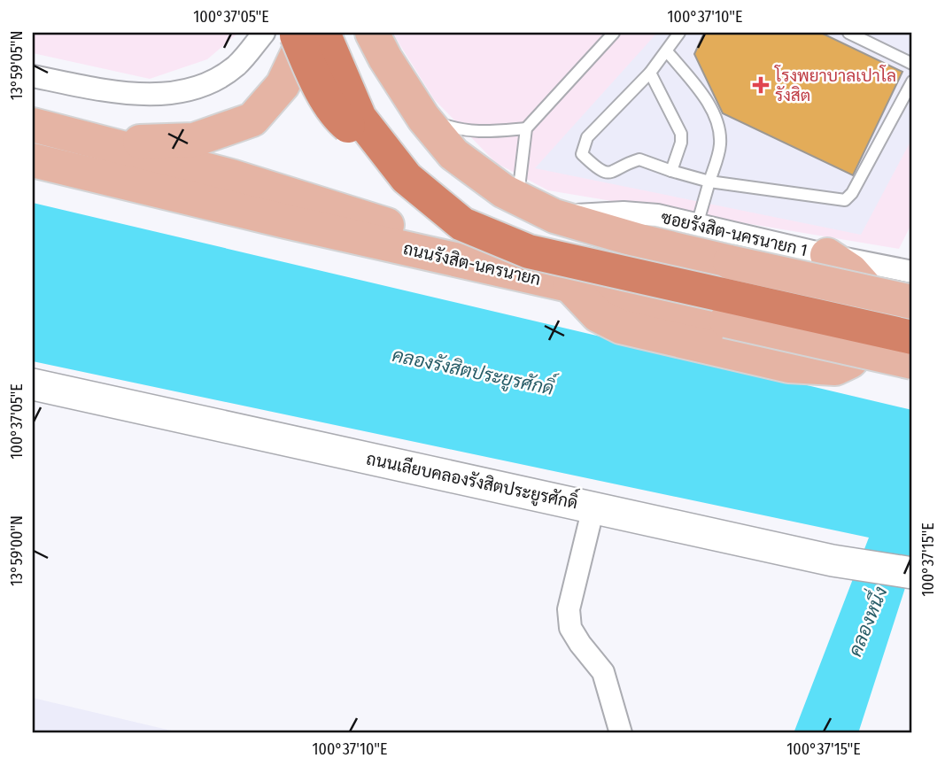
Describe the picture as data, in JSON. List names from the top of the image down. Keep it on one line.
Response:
{"streets":{"main road":["ถนนรังสิต-นครนายก"],"street":["ซอยรังสิต-นครนายก 1","ถนนเลียบคลองรังสิตประยูรศักดิ์"]},"water":["คลองรังสิตประยูรศักดิ์","คลองหนึ่ง"],"places":{"health":["โรงพยาบาลเปาโล รังสิต"]},"coordinates":["100°37'05\"E","100°37'10\"E","13°59'05\"N","13°59'00\"N","100°37'15\"E"]}
